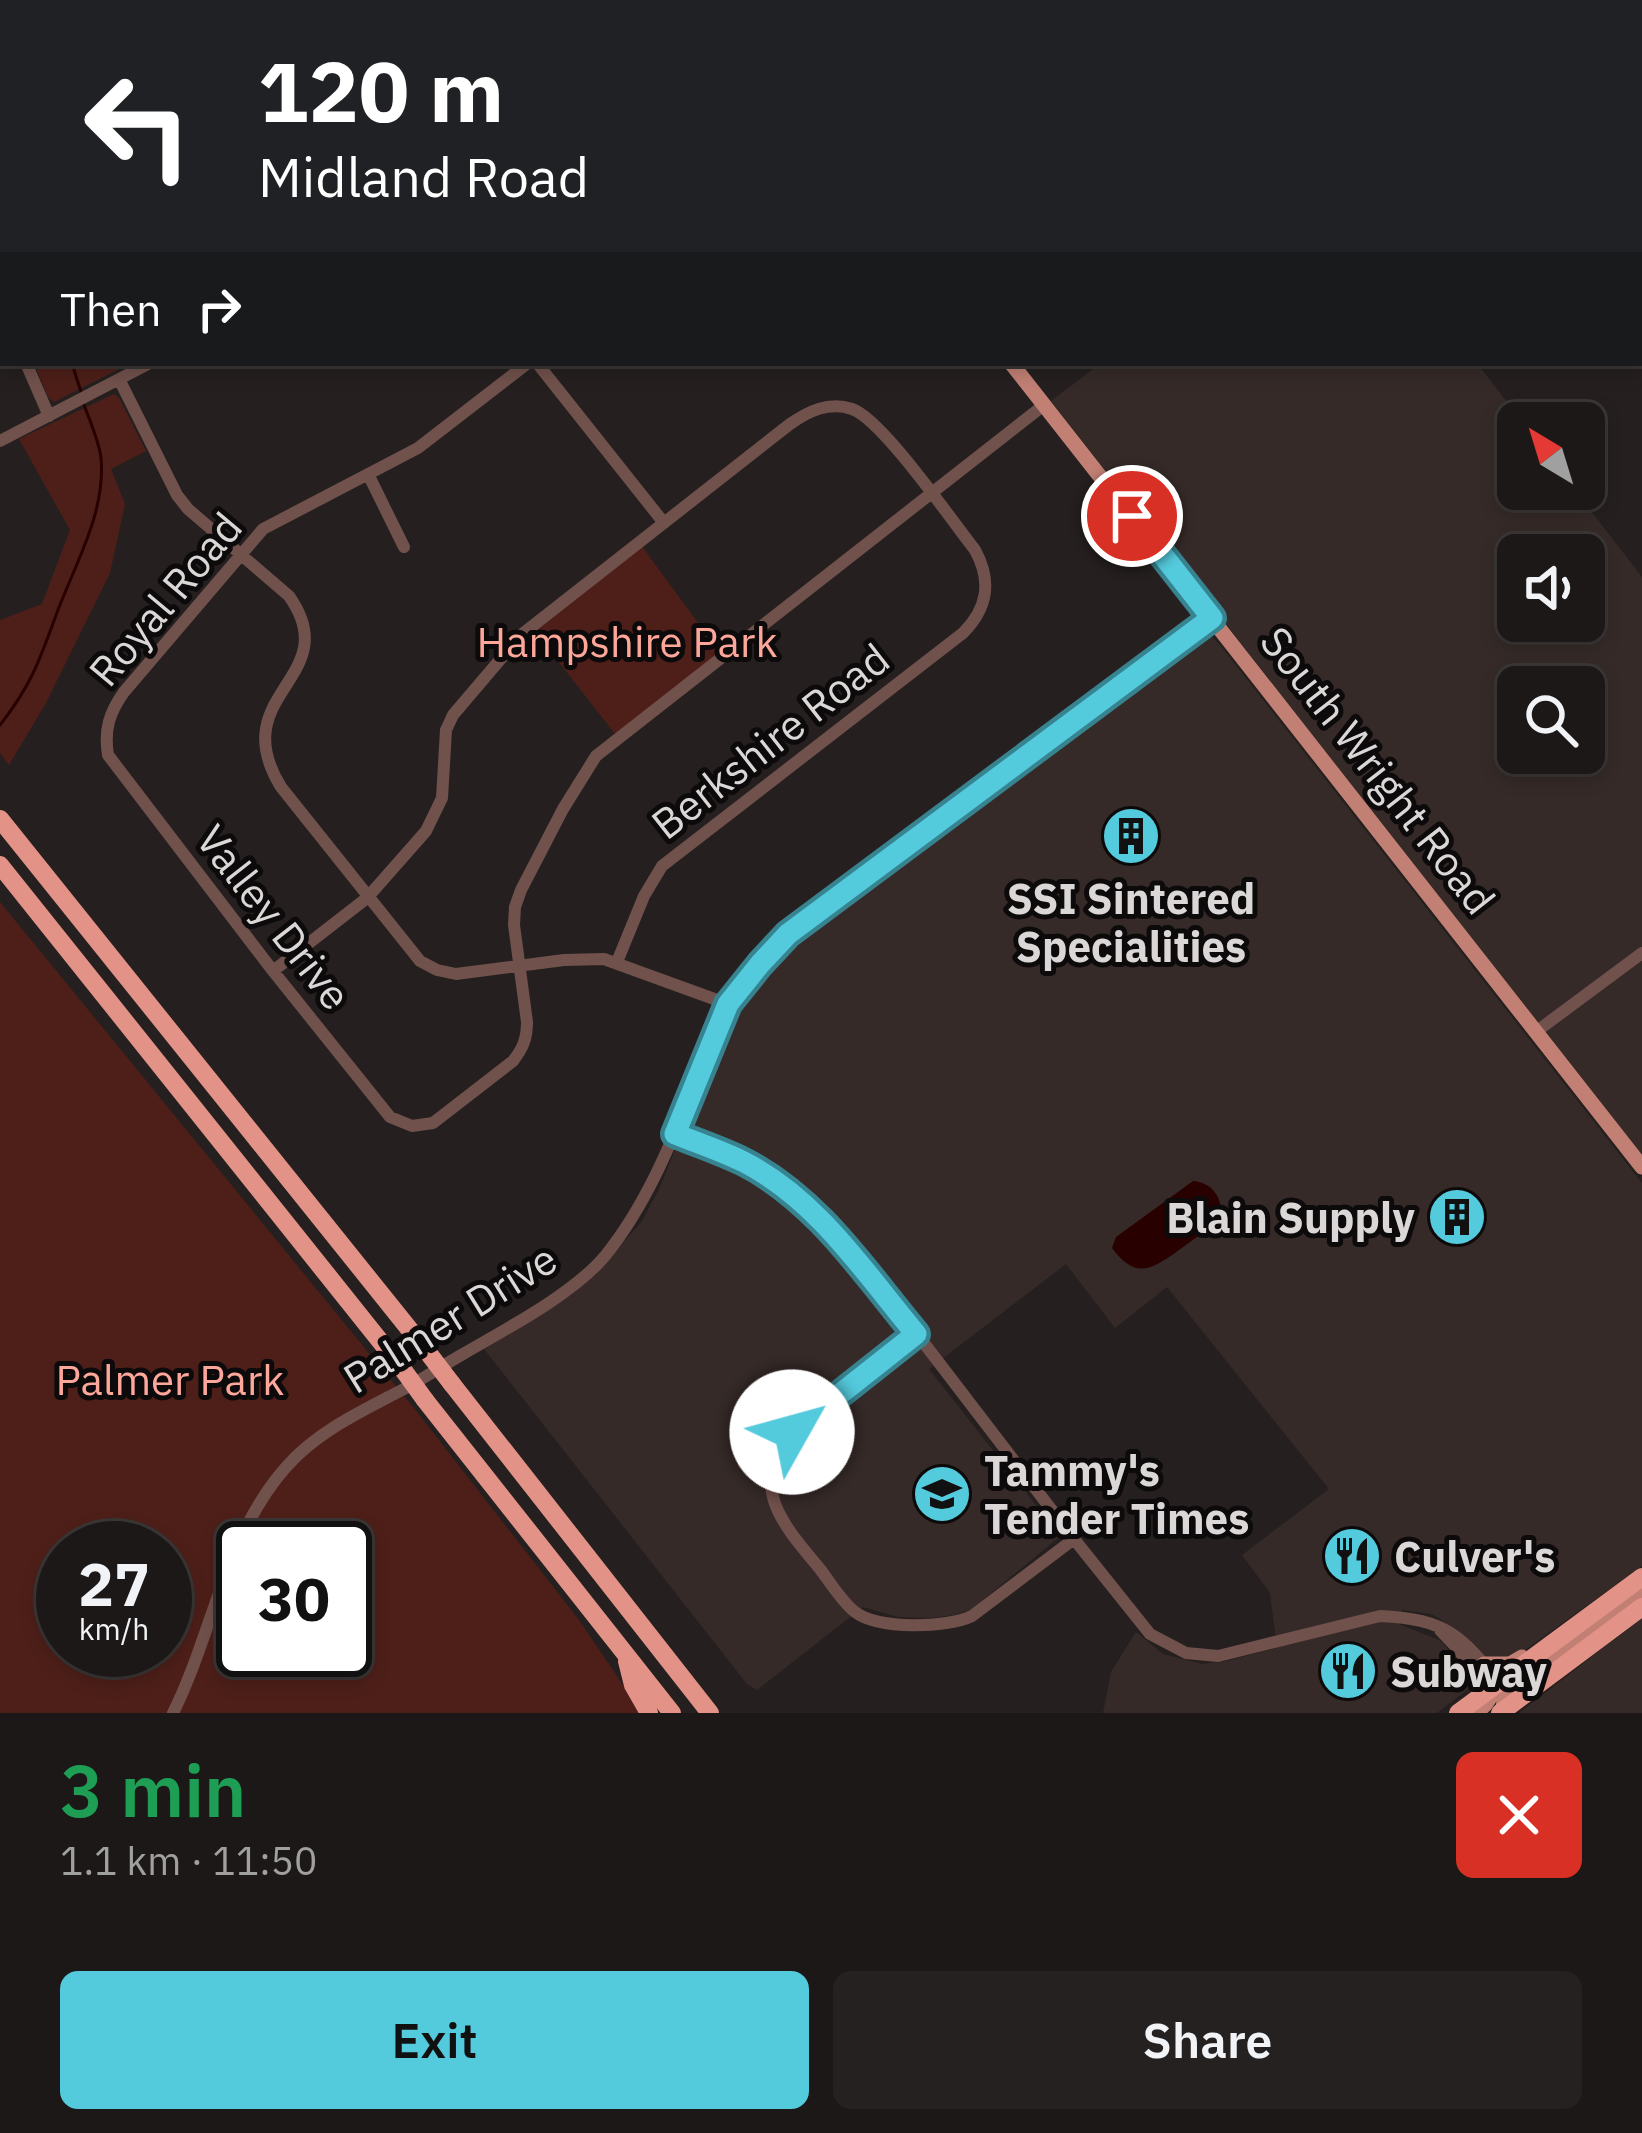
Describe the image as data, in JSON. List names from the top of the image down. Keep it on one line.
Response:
{"streets":{"main road":["South Wright Road"],"street":["Royal Road","Berkshire Road","Valley Drive","Palmer Drive"]},"crossings":[["Royal Road","Valley Drive"],["South Wright Road","Palmer Drive"]],"parks":["Hampshire Park","Palmer Park"],"places":{"building":["SSI Sintered Specialities","Blain Supply"],"school or university":["Tammy's Tender Times"],"restaurant":["Culver's","Subway"]},"north":"top left","page":{"turn":["120 m","Midland Road"],"then":"Then","speed":"27 km/h","limit":"30","heading":["3 min","1.1 km · 11:50"],"buttons":["Exit","Share"]}}
